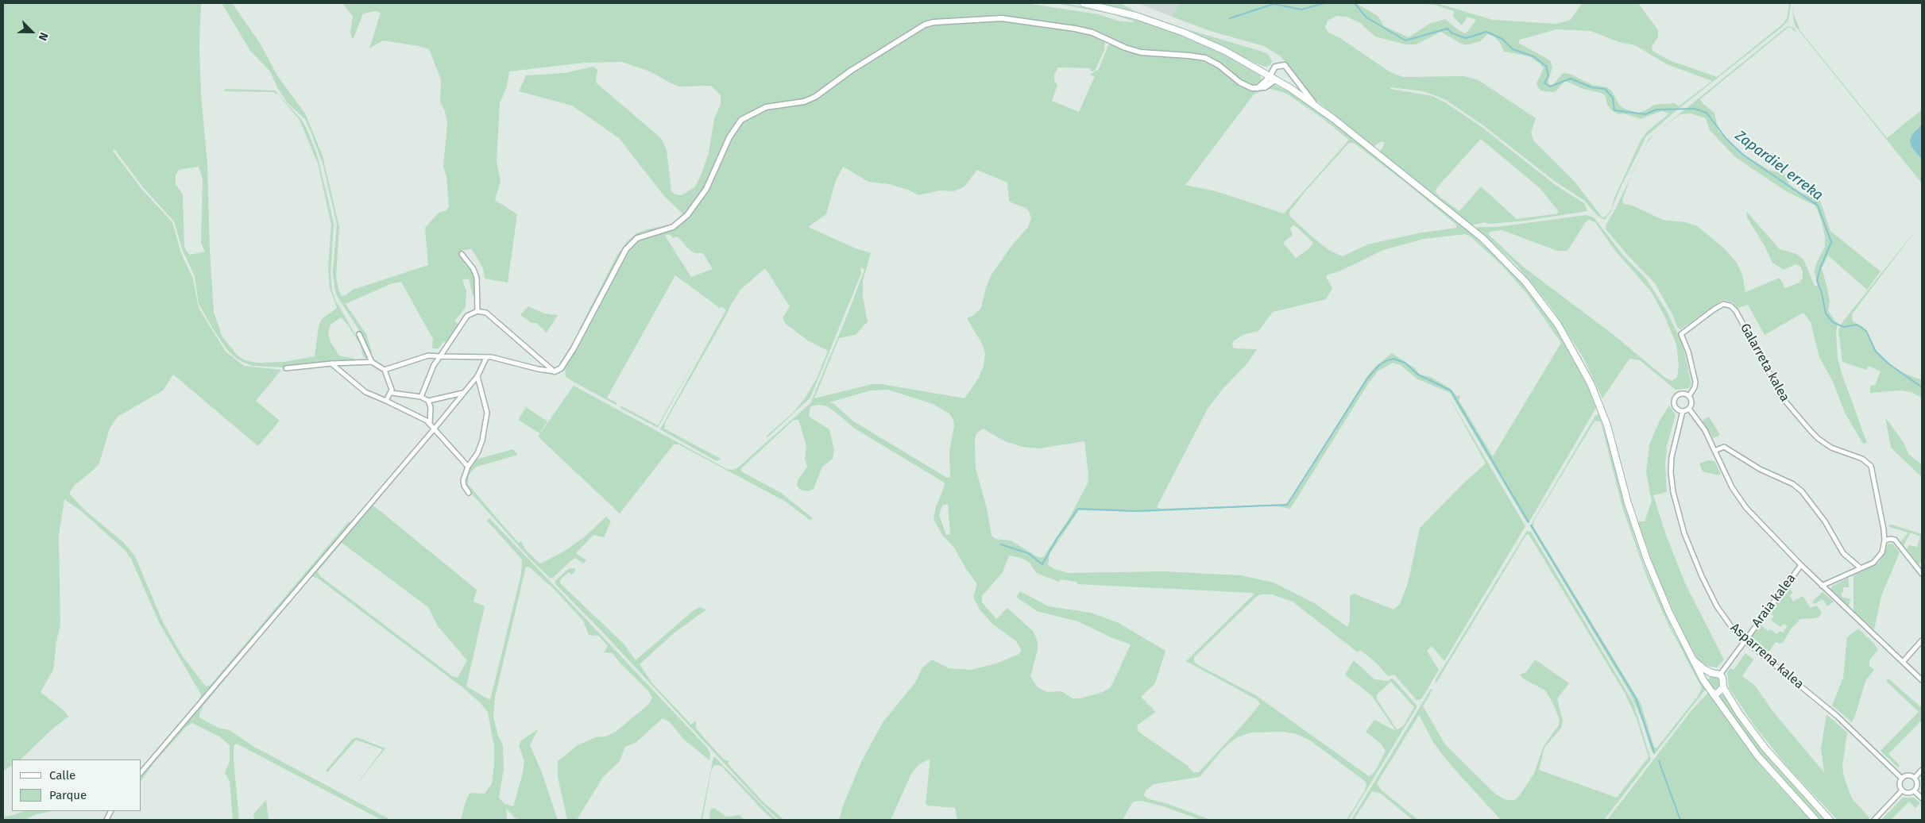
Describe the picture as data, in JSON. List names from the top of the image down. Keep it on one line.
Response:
{"streets":{"street":["Galarreta kalea","Araia kalea","Asparrena kalea"]},"crossings":[["Galarreta kalea","Asparrena kalea"],["Araia kalea","Asparrena kalea"]],"water":["Zapardiel erreka"],"legend":["Calle","Parque"],"north":"bottom right"}
